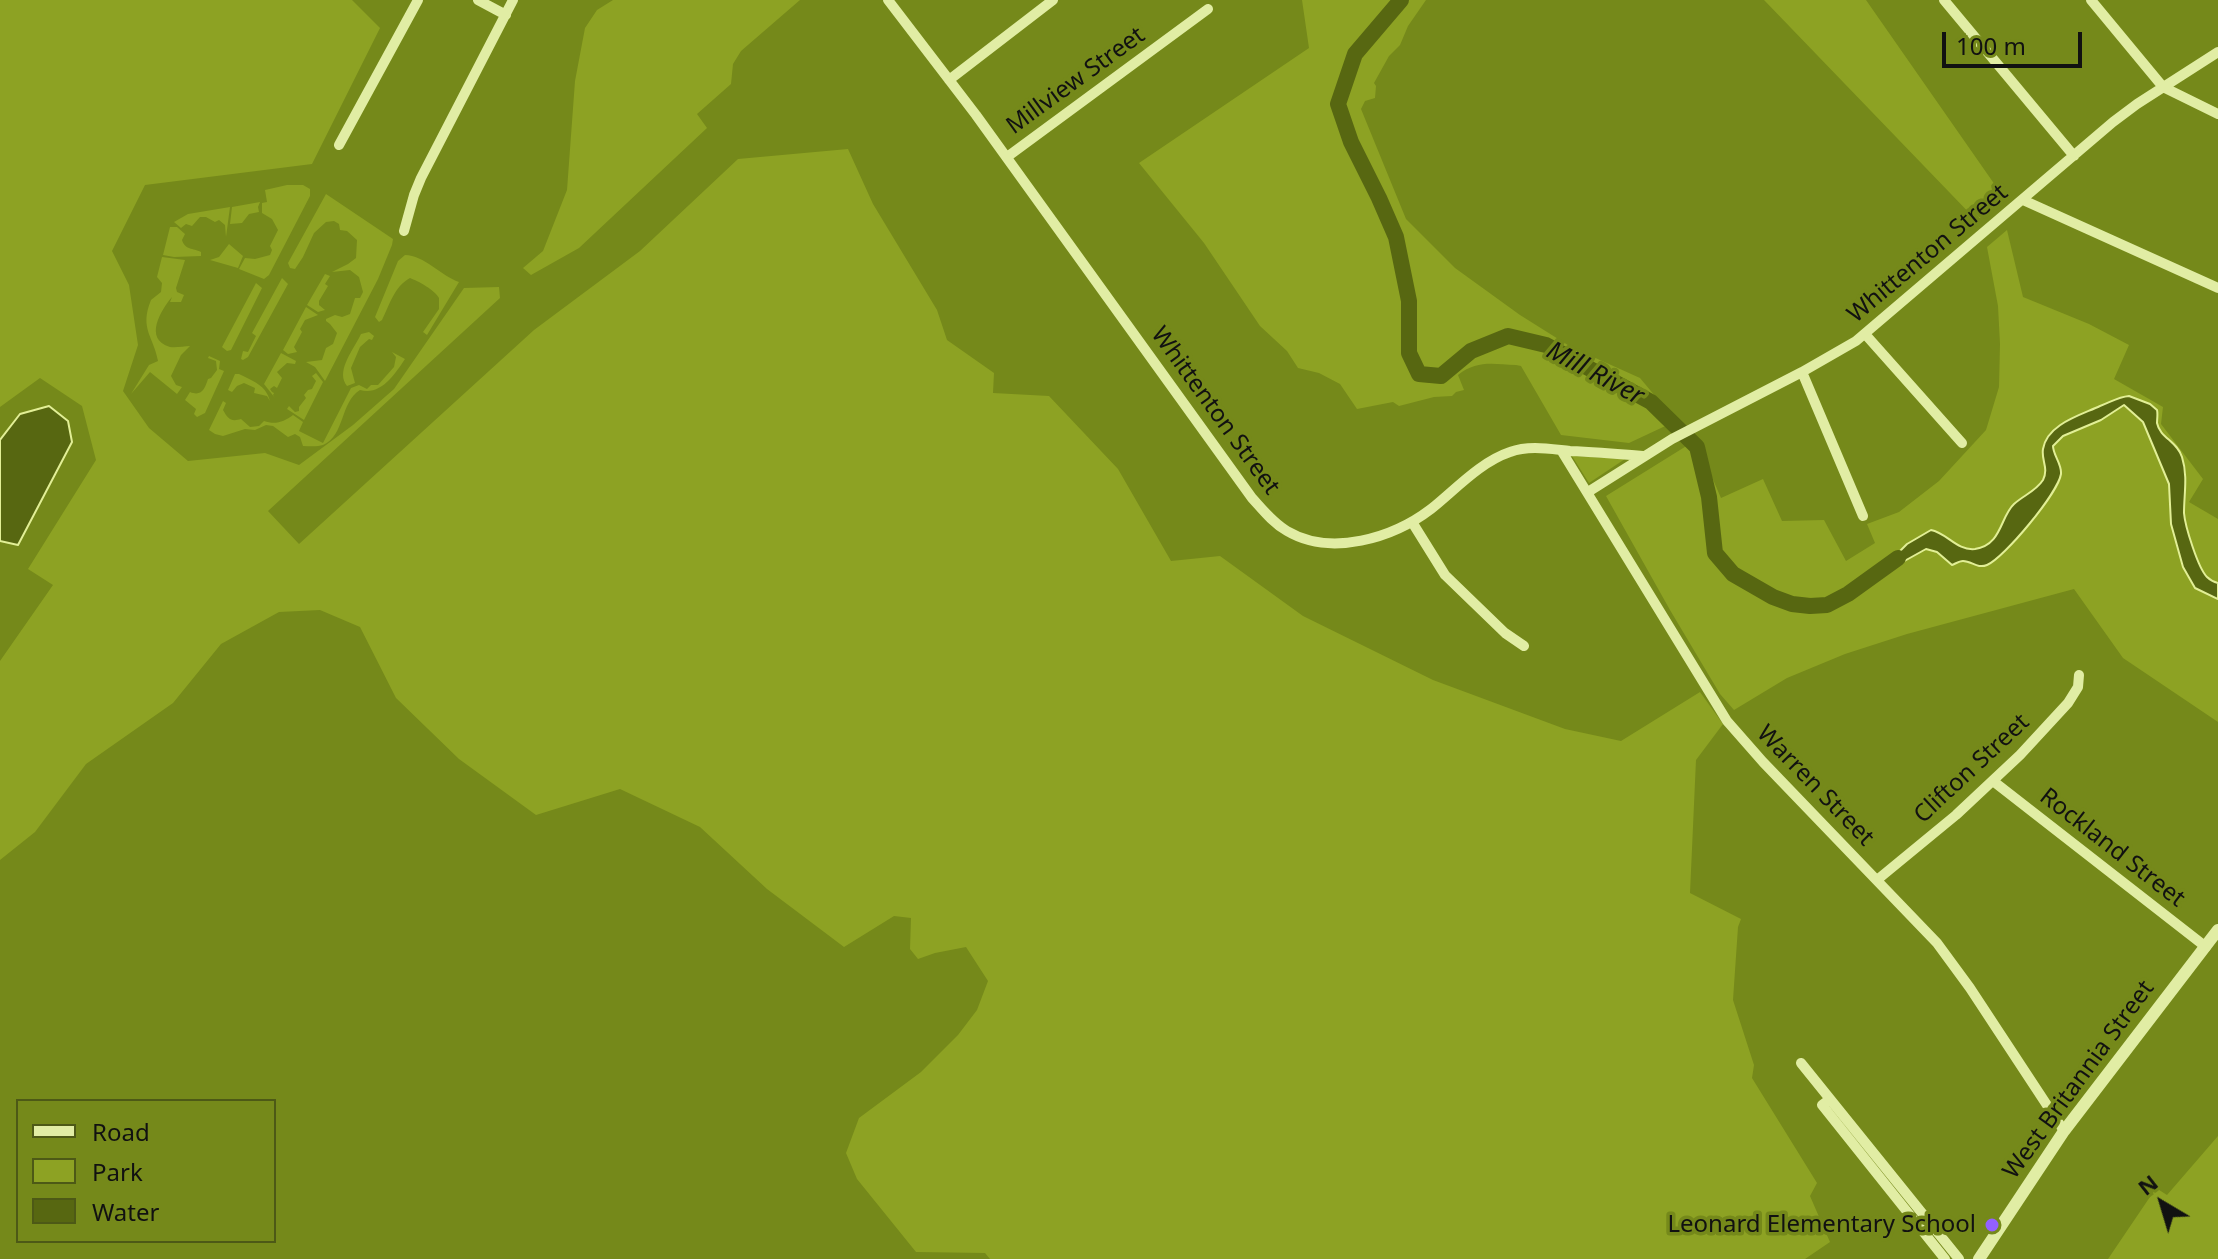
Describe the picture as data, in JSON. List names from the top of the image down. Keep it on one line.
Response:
{"streets":{"street":["Millview Street","Whittenton Street","Clifton Street","Warren Street","Rockland Street","West Britannia Street"]},"crossings":[["Millview Street","Whittenton Street"],["Whittenton Street","Warren Street"],["Clifton Street","Warren Street"],["Clifton Street","Rockland Street"],["Warren Street","West Britannia Street"],["Rockland Street","West Britannia Street"]],"water":["Mill River"],"places":["Leonard Elementary School"],"legend":["Road","Park","Water"],"scale_bar":"100 m","north":"top left"}
